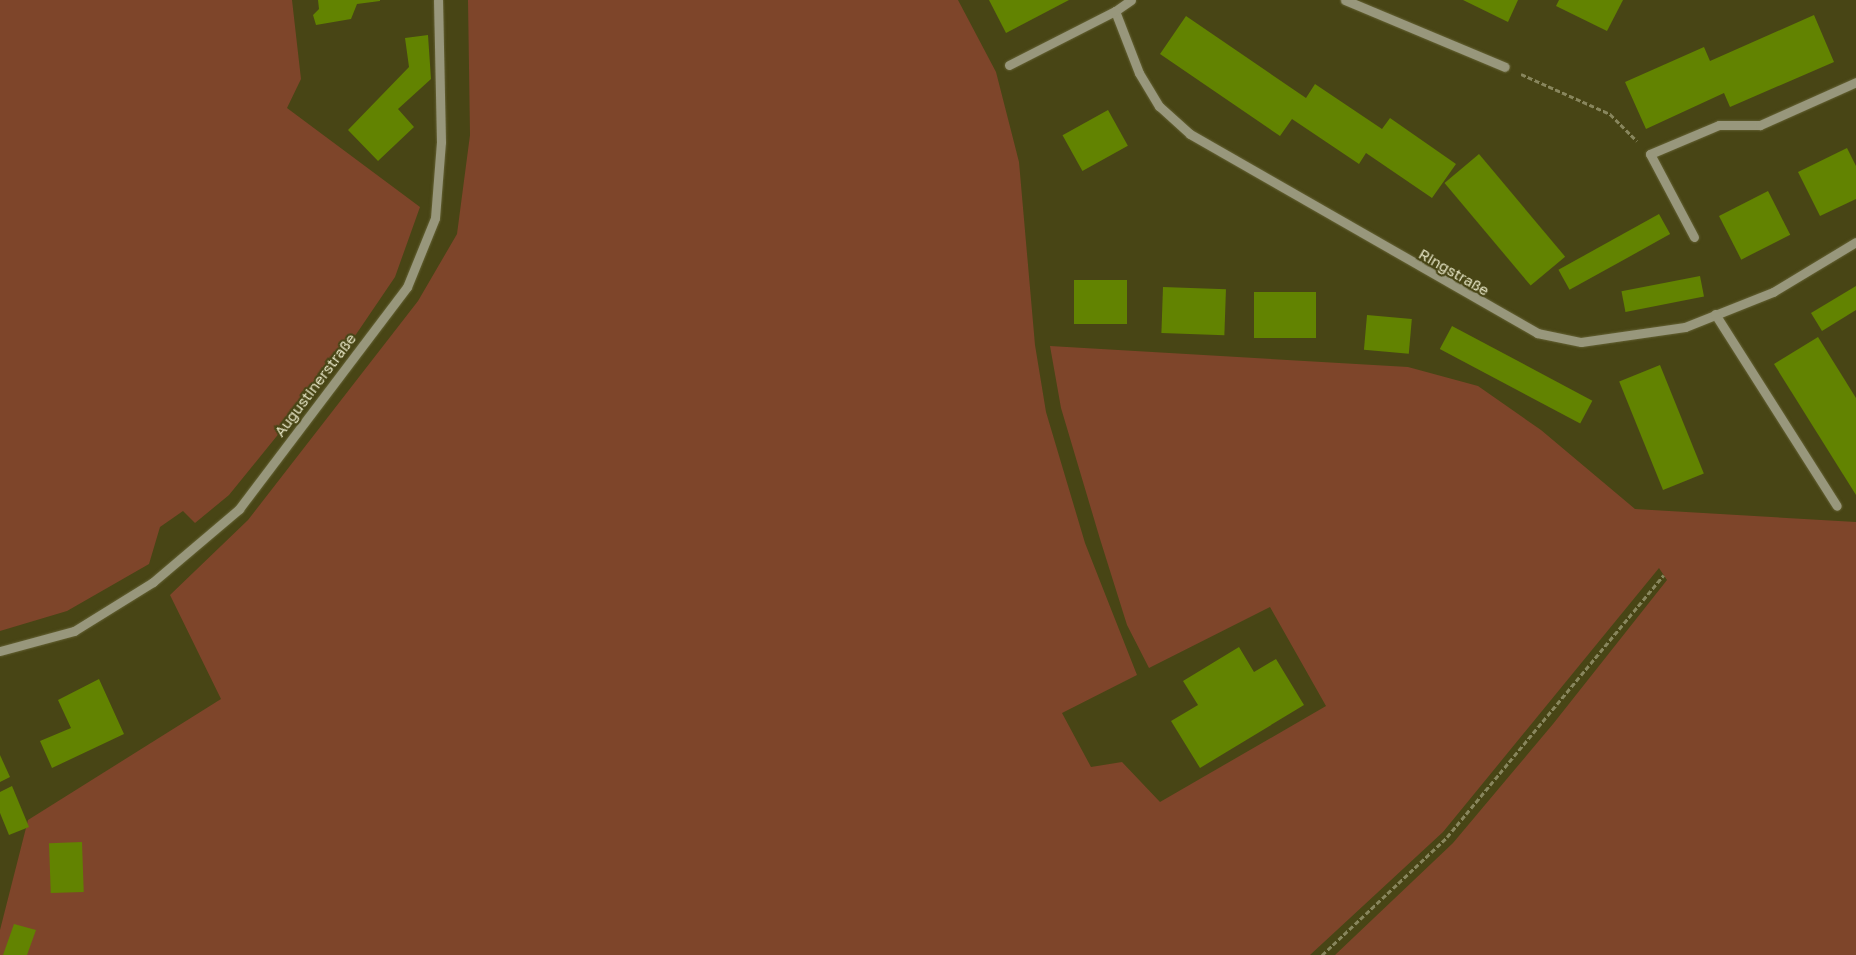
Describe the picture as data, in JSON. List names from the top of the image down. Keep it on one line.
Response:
{"streets":{"street":["Ringstraße","Augustinerstraße"]}}
